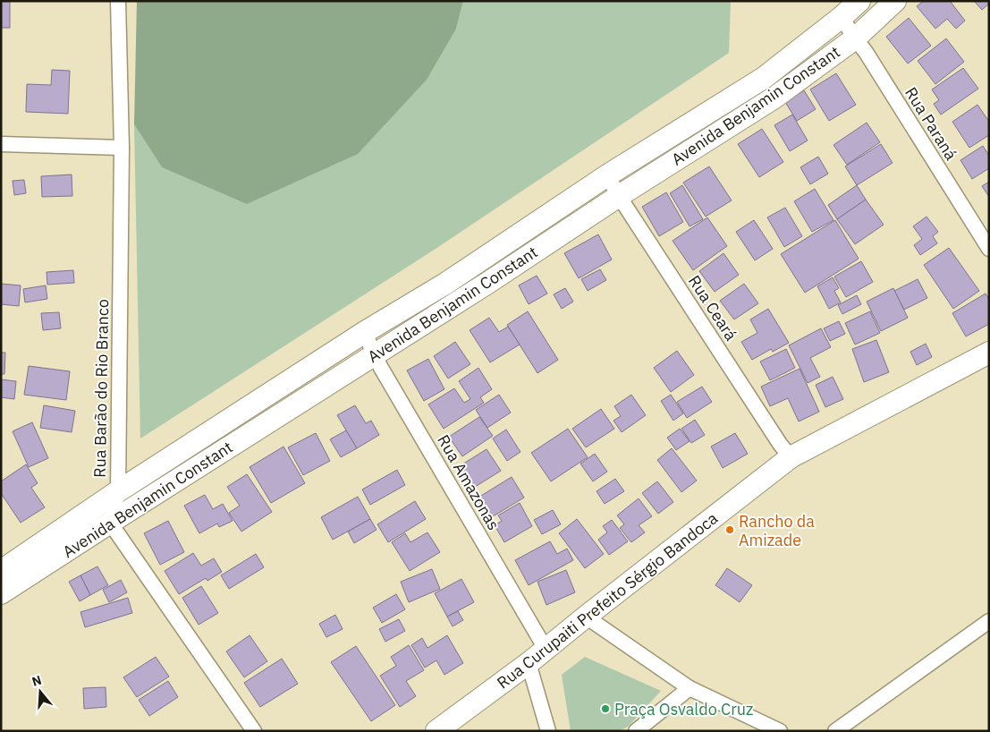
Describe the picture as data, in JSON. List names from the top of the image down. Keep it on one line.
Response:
{"streets":{"main road":["Avenida Benjamin Constant","Rua Curupaiti Prefeito Sérgio Bandoca"],"street":["Rua Paraná","Rua Ceará","Rua Barão do Rio Branco","Rua Amazonas"]},"crossings":[["Avenida Benjamin Constant","Rua Paraná"],["Avenida Benjamin Constant","Rua Ceará"],["Avenida Benjamin Constant","Rua Barão do Rio Branco"],["Avenida Benjamin Constant","Rua Amazonas"],["Rua Ceará","Rua Curupaiti Prefeito Sérgio Bandoca"],["Rua Amazonas","Rua Curupaiti Prefeito Sérgio Bandoca"]],"places":["Rancho da Amizade","Praça Osvaldo Cruz"],"north":"top"}
